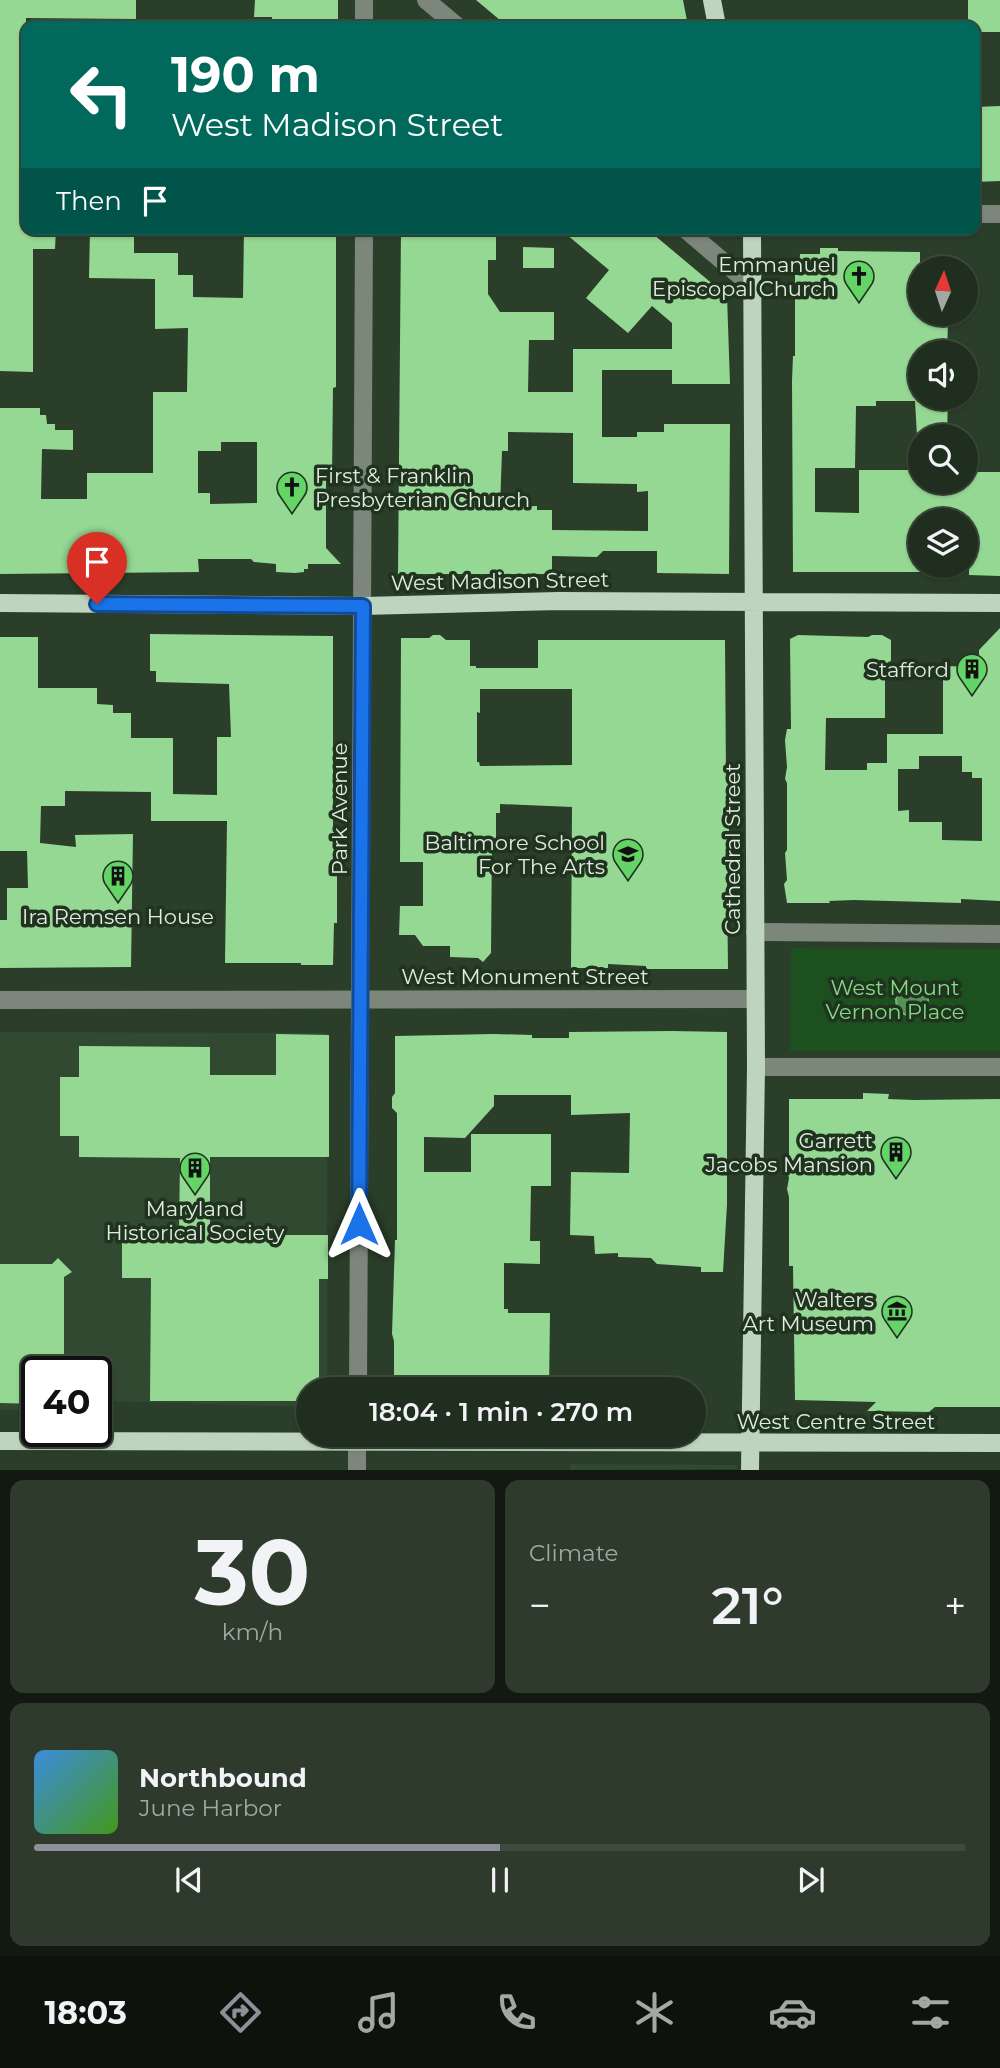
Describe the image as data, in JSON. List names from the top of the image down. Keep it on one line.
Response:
{"streets":{"main road":["West Madison Street","Cathedral Street","West Centre Street"],"street":["Park Avenue","West Monument Street"]},"crossings":[["West Madison Street","Park Avenue"],["West Madison Street","Cathedral Street"],["Park Avenue","West Monument Street"],["Cathedral Street","West Monument Street"],["Cathedral Street","West Centre Street"]],"parks":["West Mount Vernon Place"],"places":{"church":["Emmanuel Episcopal Church","First & Franklin Presbyterian Church"],"building":["Stafford","Ira Remsen House","Garrett Jacobs Mansion","Maryland Historical Society"],"school or university":["Baltimore School For The Arts"],"museum":["Walters Art Museum"]},"north":"top","page":{"turn":["190 m","West Madison Street"],"then":"Then","limit":"40","trip":"18:04 · 1 min · 270 m","tile":[["30","km/h"],"Climate"],"heat":["−","21°","+"],"song":["Northbound","June Harbor"],"tabs":"18:03"}}
